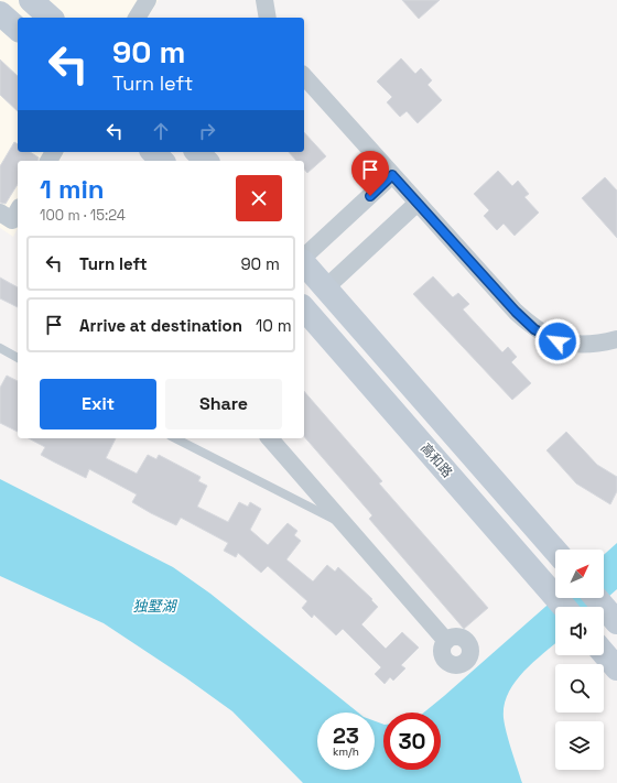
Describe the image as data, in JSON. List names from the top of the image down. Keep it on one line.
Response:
{"streets":{"main road":["高和路"]},"water":["独墅湖"],"north":"top right","page":{"turn":["90 m","Turn left"],"heading":["1 min","100 m · 15:24"],"list":[{"name":"Turn left","value":"90 m"},{"name":"Arrive at destination","value":"10 m"}],"buttons":["Exit","Share"],"speed":"23 km/h","limit":"30"}}
